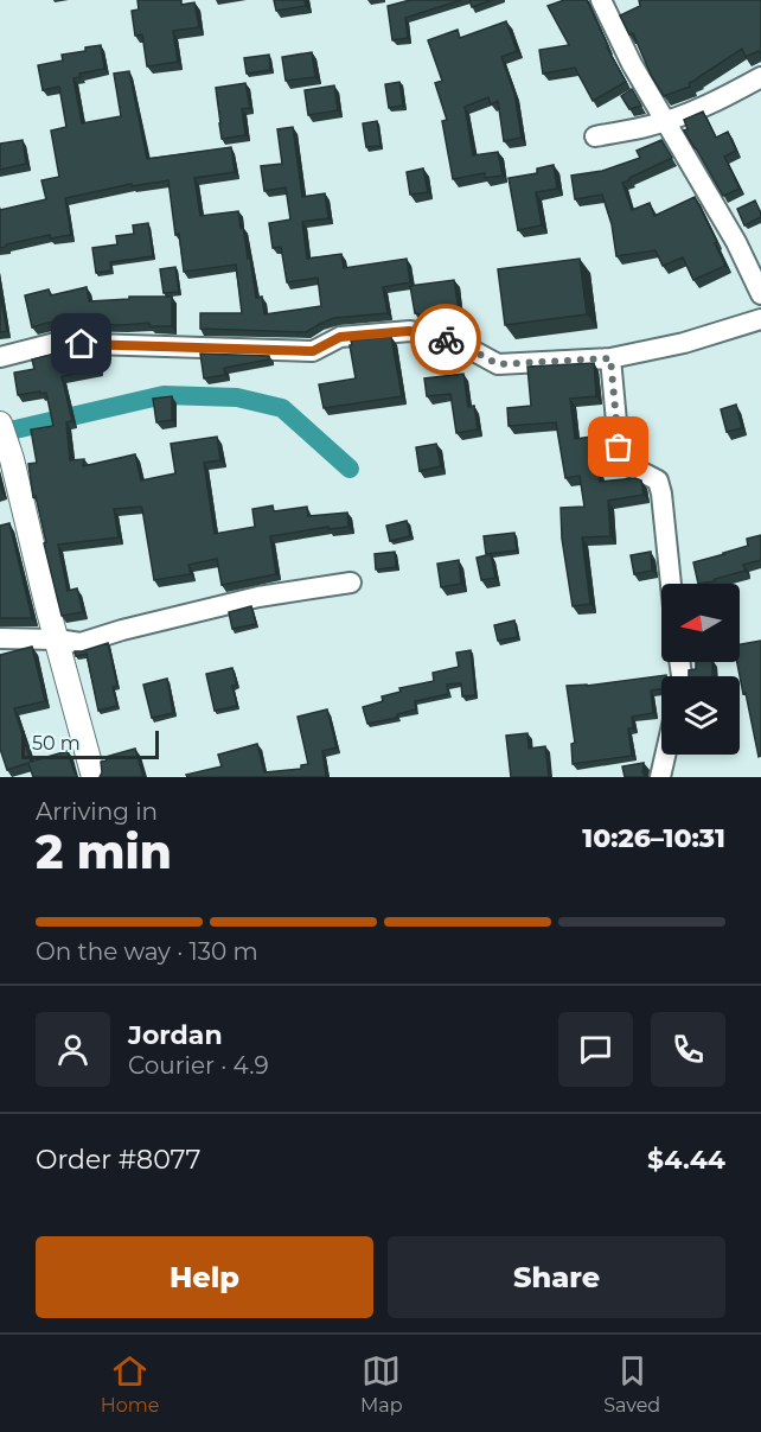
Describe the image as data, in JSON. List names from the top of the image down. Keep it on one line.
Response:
{"scale_bar":"50 m","north":"left","page":{"scale":"50 m","heading":["2 min","Arriving in","10:26–10:31"],"panel":["Jordan","Courier · 4.9","Order #8077","$4.44"],"bar":"On the way · 130 m","buttons":["Help","Share"],"tabs":["Home","Map","Saved"]}}
